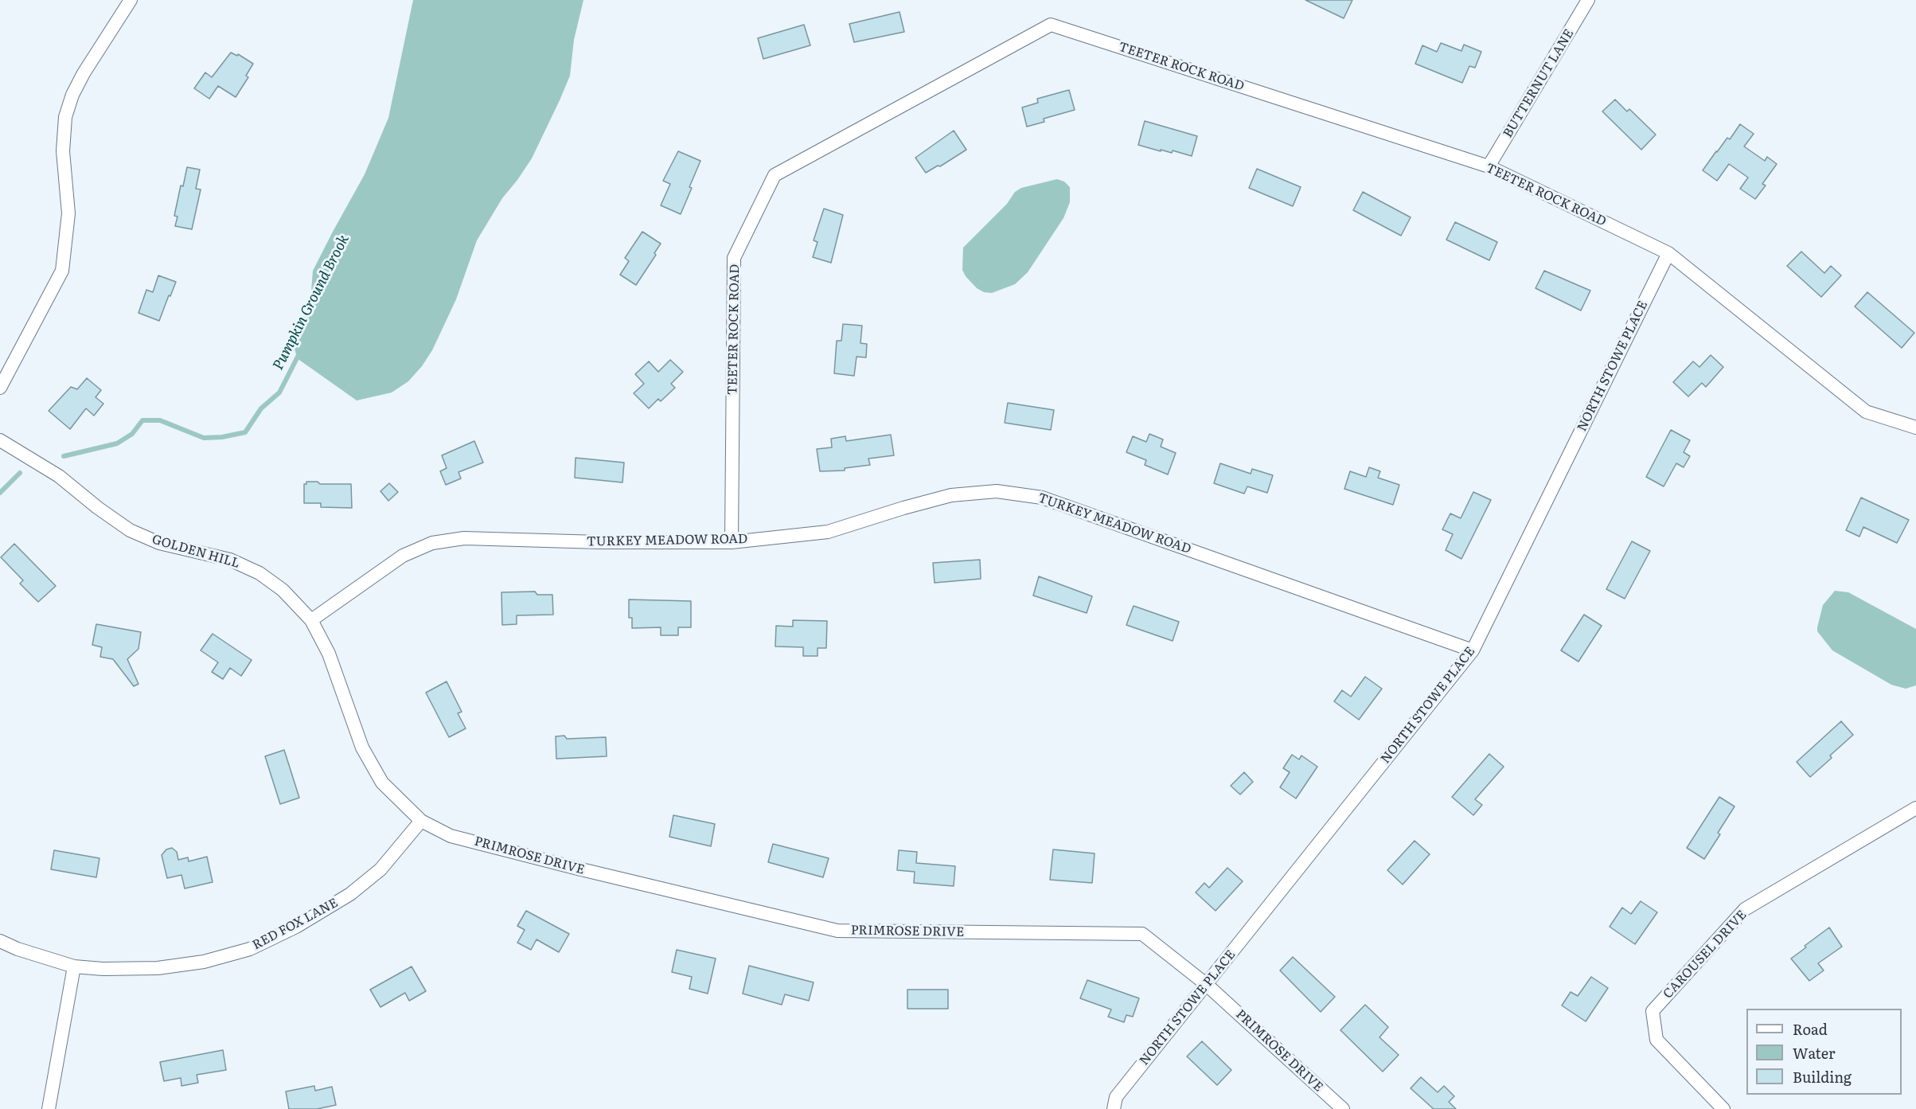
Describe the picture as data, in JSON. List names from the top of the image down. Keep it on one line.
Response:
{"streets":{"street":["TEETER ROCK ROAD","BUTTERNUT LANE","NORTH STOWE PLACE","TURKEY MEADOW ROAD","GOLDEN HILL","PRIMROSE DRIVE","RED FOX LANE","CAROUSEL DRIVE"]},"crossings":[["TEETER ROCK ROAD","BUTTERNUT LANE"],["TEETER ROCK ROAD","NORTH STOWE PLACE"],["TEETER ROCK ROAD","TURKEY MEADOW ROAD"],["NORTH STOWE PLACE","TURKEY MEADOW ROAD"],["NORTH STOWE PLACE","PRIMROSE DRIVE"],["TURKEY MEADOW ROAD","GOLDEN HILL"],["GOLDEN HILL","PRIMROSE DRIVE"],["GOLDEN HILL","RED FOX LANE"],["PRIMROSE DRIVE","RED FOX LANE"]],"water":["Pumpkin Ground Brook"],"legend":["Road","Water","Building"]}
